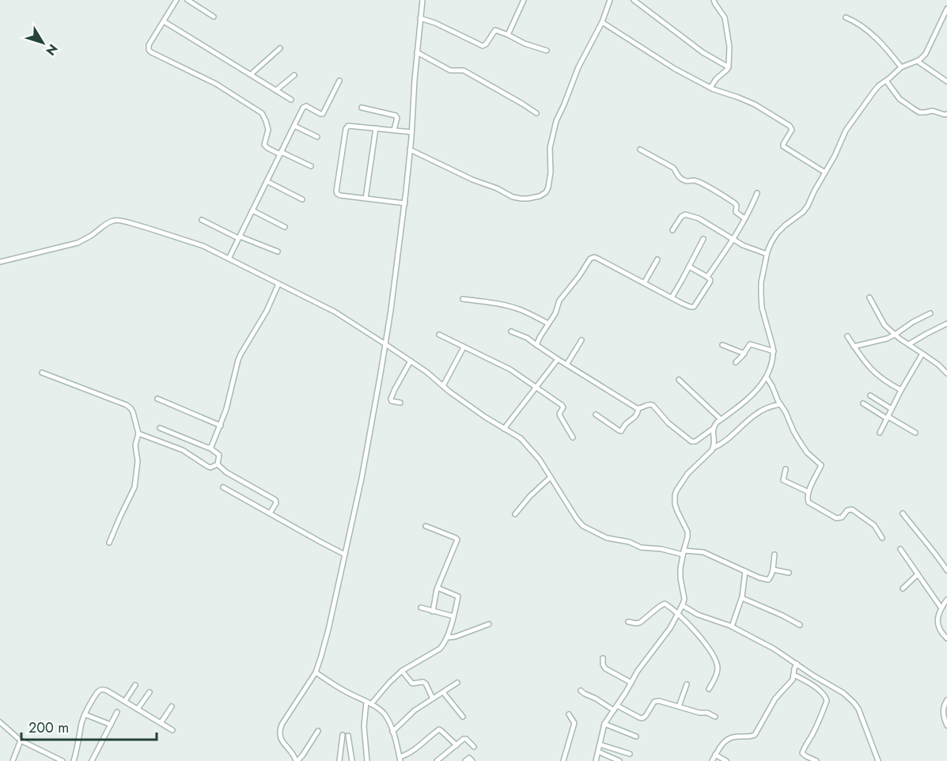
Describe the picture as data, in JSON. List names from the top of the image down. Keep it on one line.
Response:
{"scale_bar":"200 m","north":"bottom right"}
